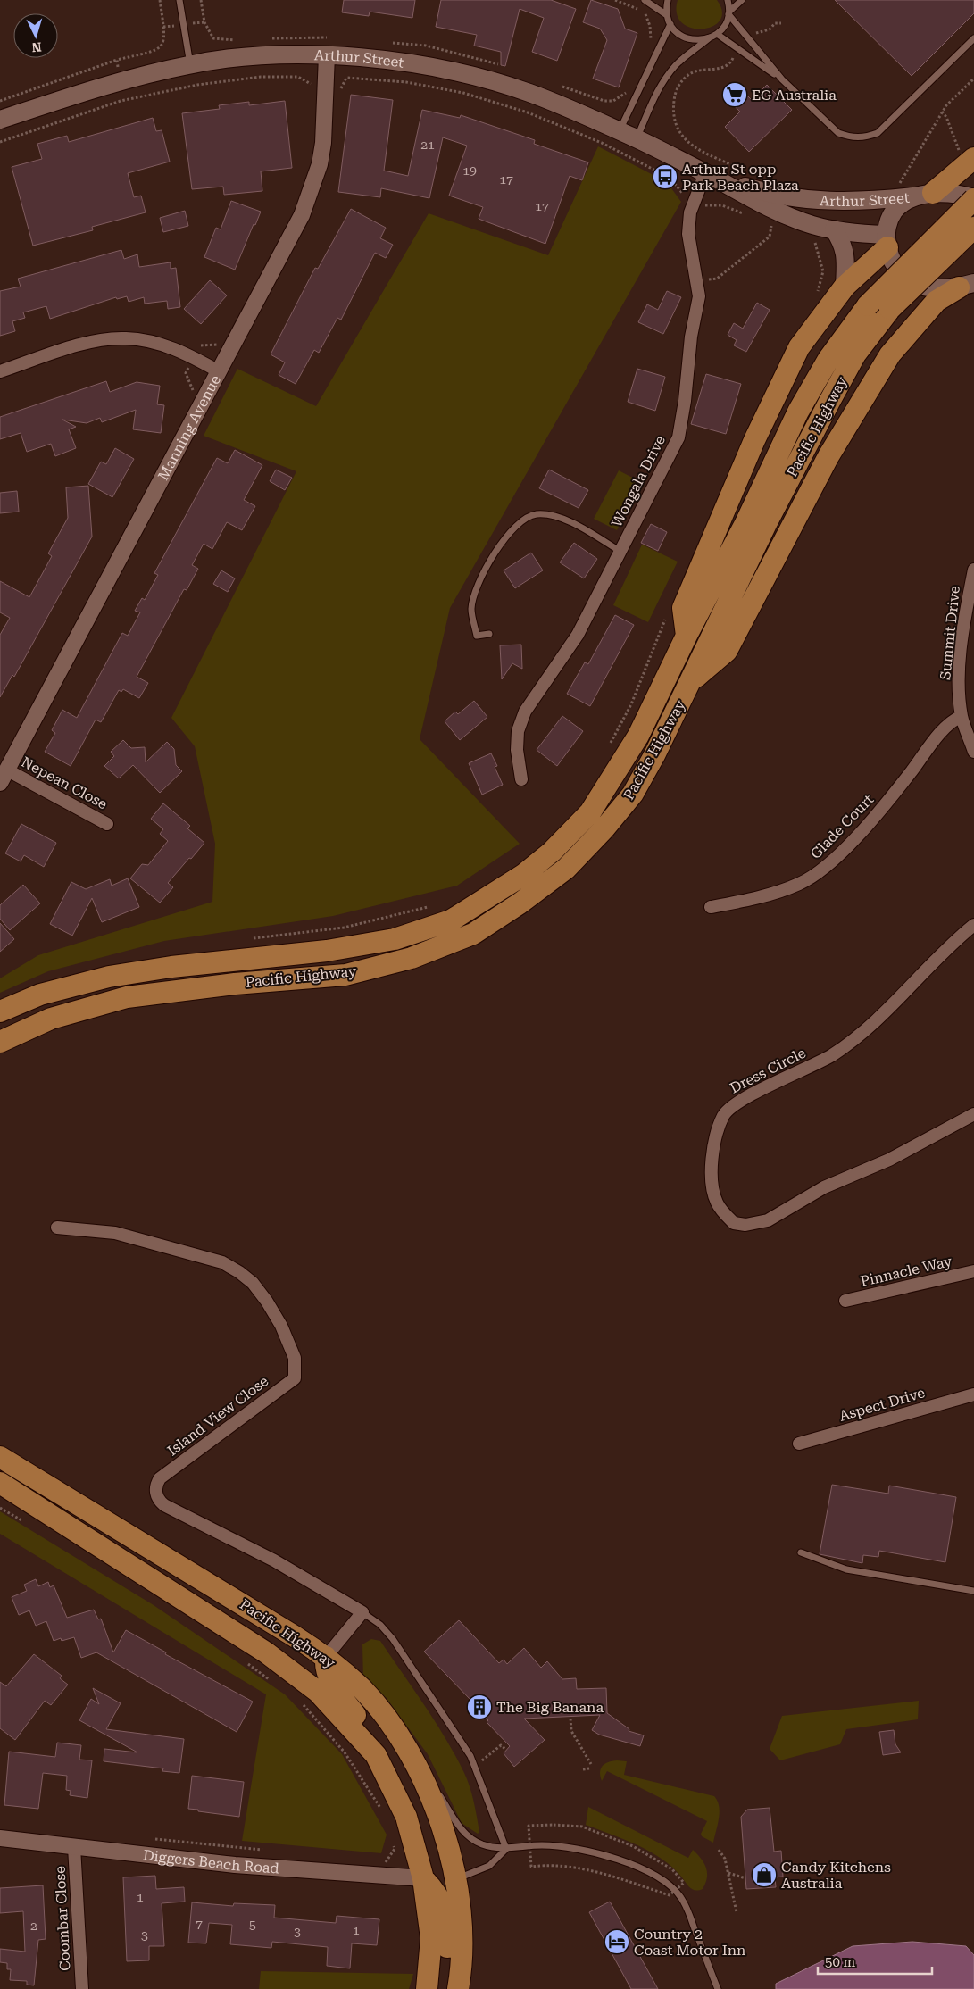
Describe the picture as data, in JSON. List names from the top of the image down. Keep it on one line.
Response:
{"streets":{"highway":["Pacific Highway"],"main road":["Arthur Street"],"street":["Manning Avenue","Wongala Drive","Summit Drive","Nepean Close","Glade Court","Dress Circle","Pinnacle Way","Aspect Drive","Island View Close","Diggers Beach Road","Coombar Close"]},"crossings":[["Arthur Street","Manning Avenue"],["Arthur Street","Pacific Highway"],["Arthur Street","Wongala Drive"],["Manning Avenue","Nepean Close"],["Pacific Highway","Diggers Beach Road"],["Summit Drive","Glade Court"],["Diggers Beach Road","Coombar Close"]],"places":{"supermarket":["EG Australia"],"bus stop":["Arthur St opp Park Beach Plaza"],"building":["The Big Banana"],"shop":["Candy Kitchens Australia"],"hotel":["Country 2 Coast Motor Inn"]},"house_numbers":["21","19","17","17","1","7","5","2","1","3","3"],"scale_bar":"50 m","north":"bottom"}
